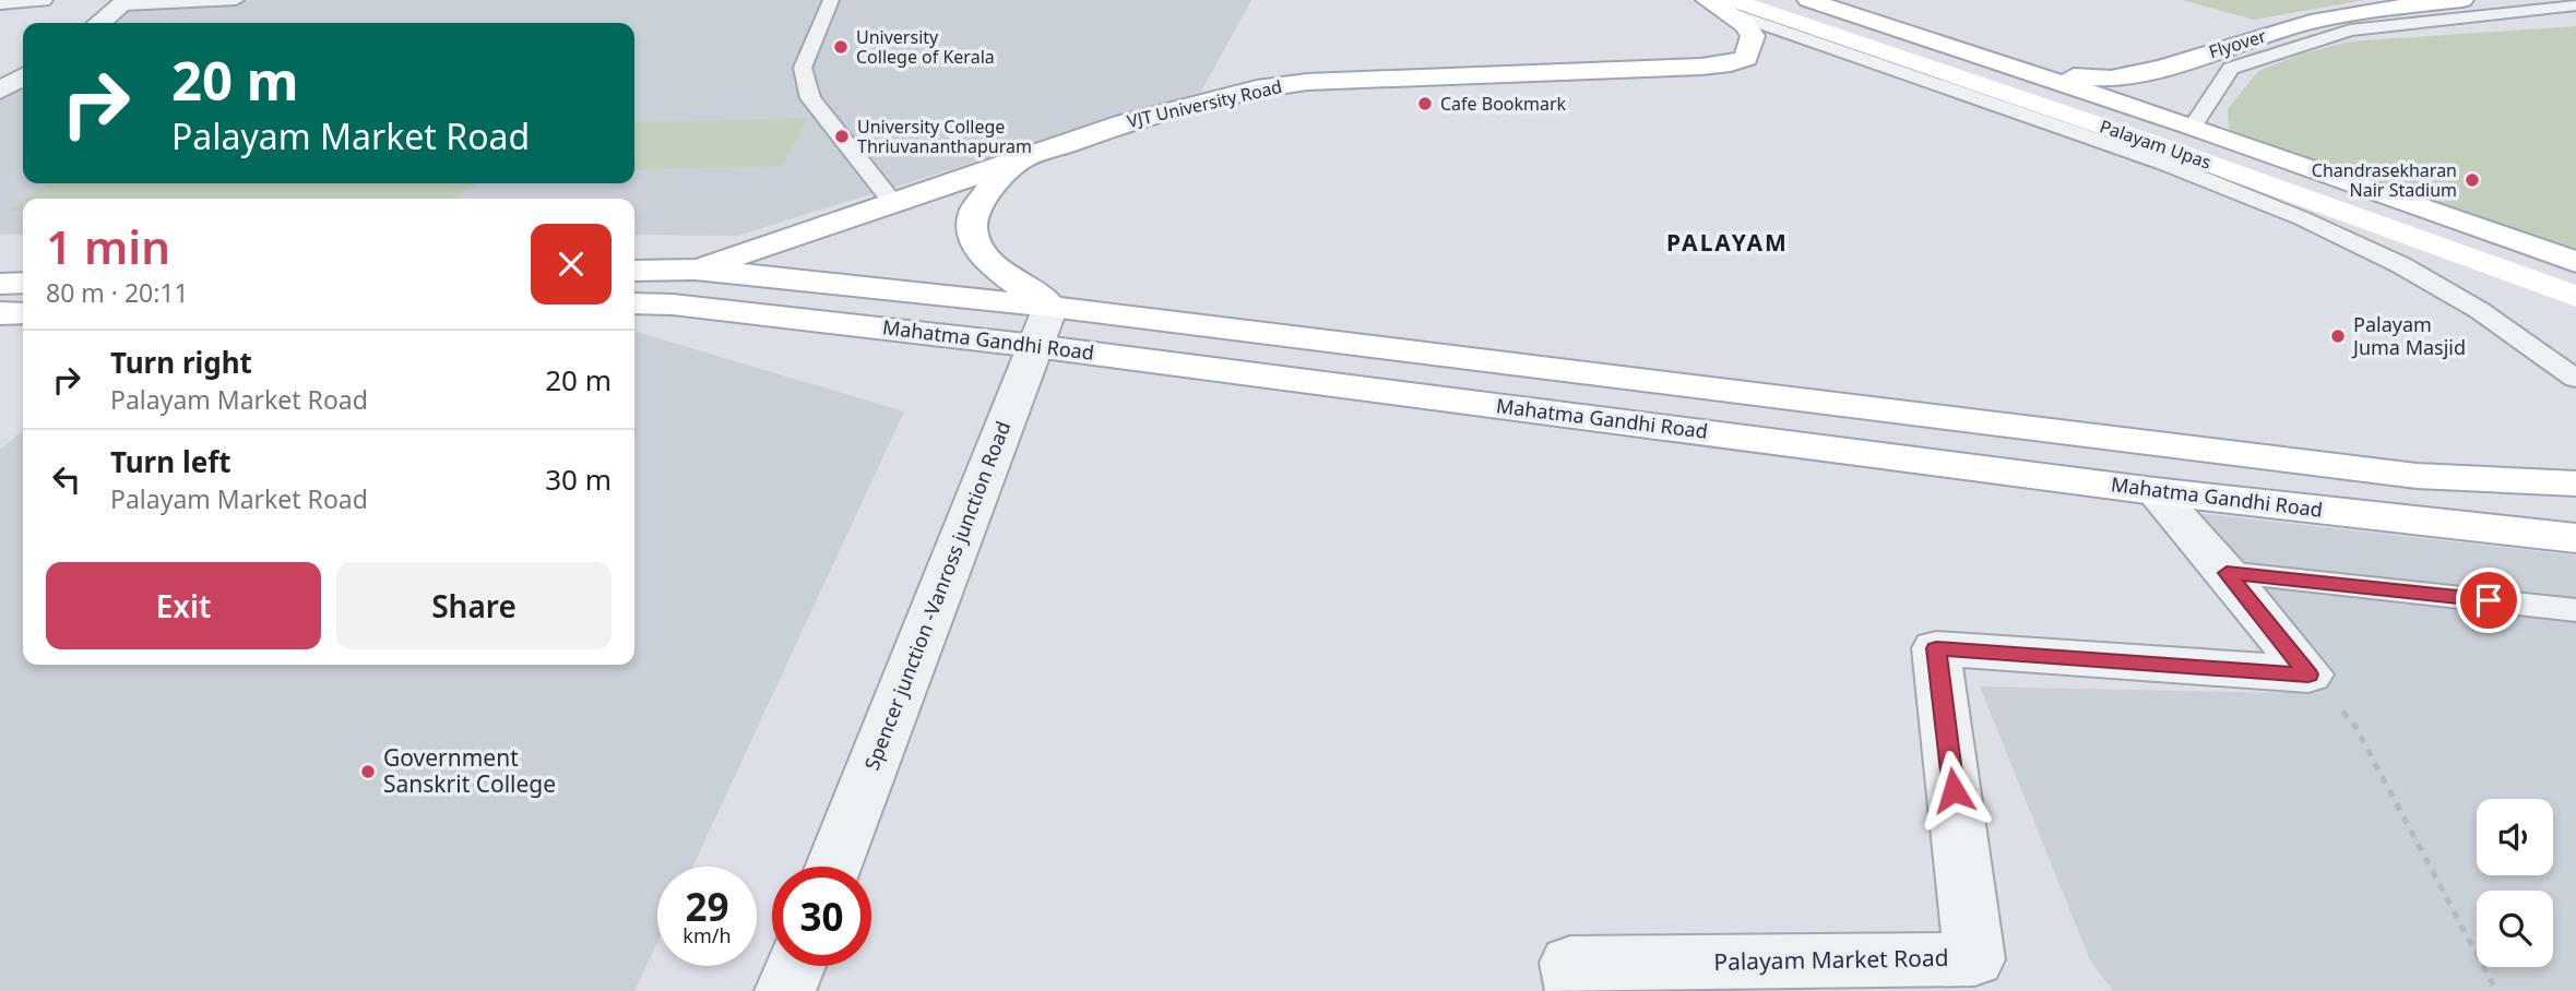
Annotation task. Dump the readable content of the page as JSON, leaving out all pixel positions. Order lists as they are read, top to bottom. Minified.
{"streets":{"main road":["Flyover","VJT University Road","Palayam Upas","Mahatma Gandhi Road"],"street":["Spencer junction -Vanross junction Road","Palayam Market Road"]},"crossings":[["VJT University Road","Palayam Upas"],["VJT University Road","Mahatma Gandhi Road"],["Mahatma Gandhi Road","Spencer junction -Vanross junction Road"]],"districts":["PALAYAM"],"places":["University College of Kerala","Cafe Bookmark","University College Thriuvananthapuram","Chandrasekharan Nair Stadium","Palayam Juma Masjid","Government Sanskrit College"],"page":{"turn":["20 m","Palayam Market Road"],"heading":["1 min","80 m · 20:11"],"list":[{"name":"Turn right","note":"Palayam Market Road","value":"20 m"},{"name":"Turn left","note":"Palayam Market Road","value":"30 m"}],"buttons":["Exit","Share"],"speed":"29 km/h","limit":"30"}}
